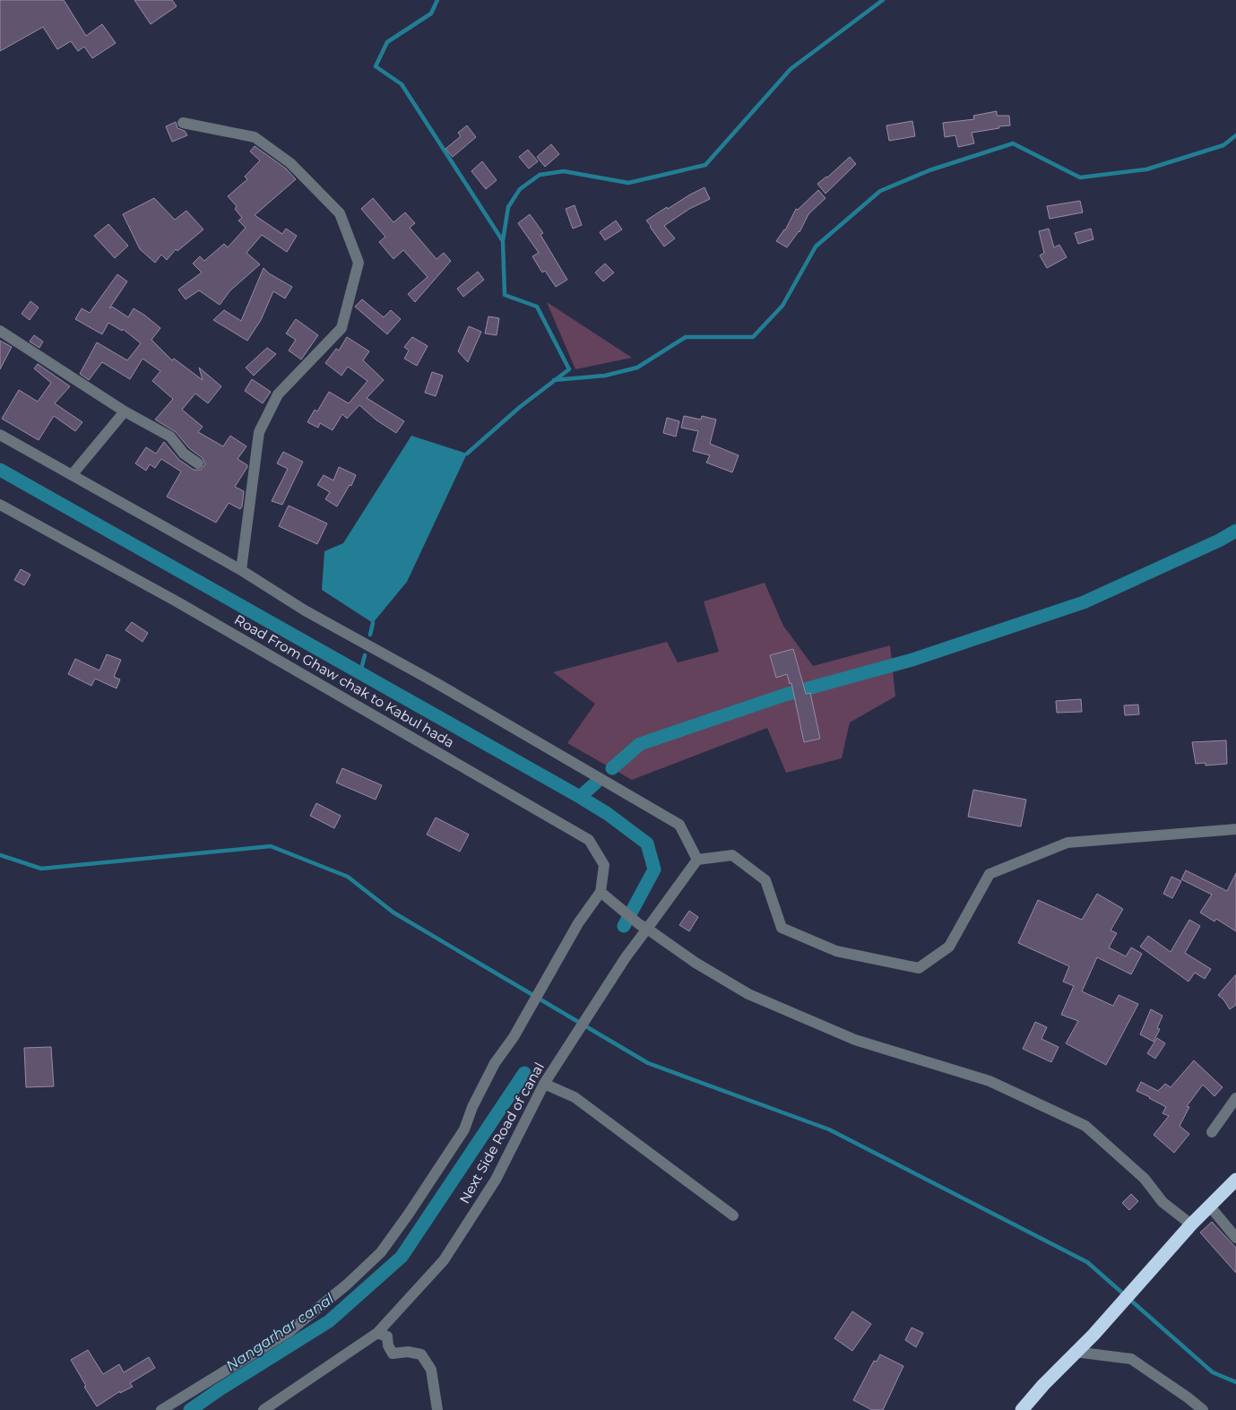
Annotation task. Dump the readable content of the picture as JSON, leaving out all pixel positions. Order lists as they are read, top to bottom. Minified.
{"streets":{"street":["Road From Ghaw chak to Kabul hada","Next Side Road of canal"]},"water":["Nangarhar canal"]}
